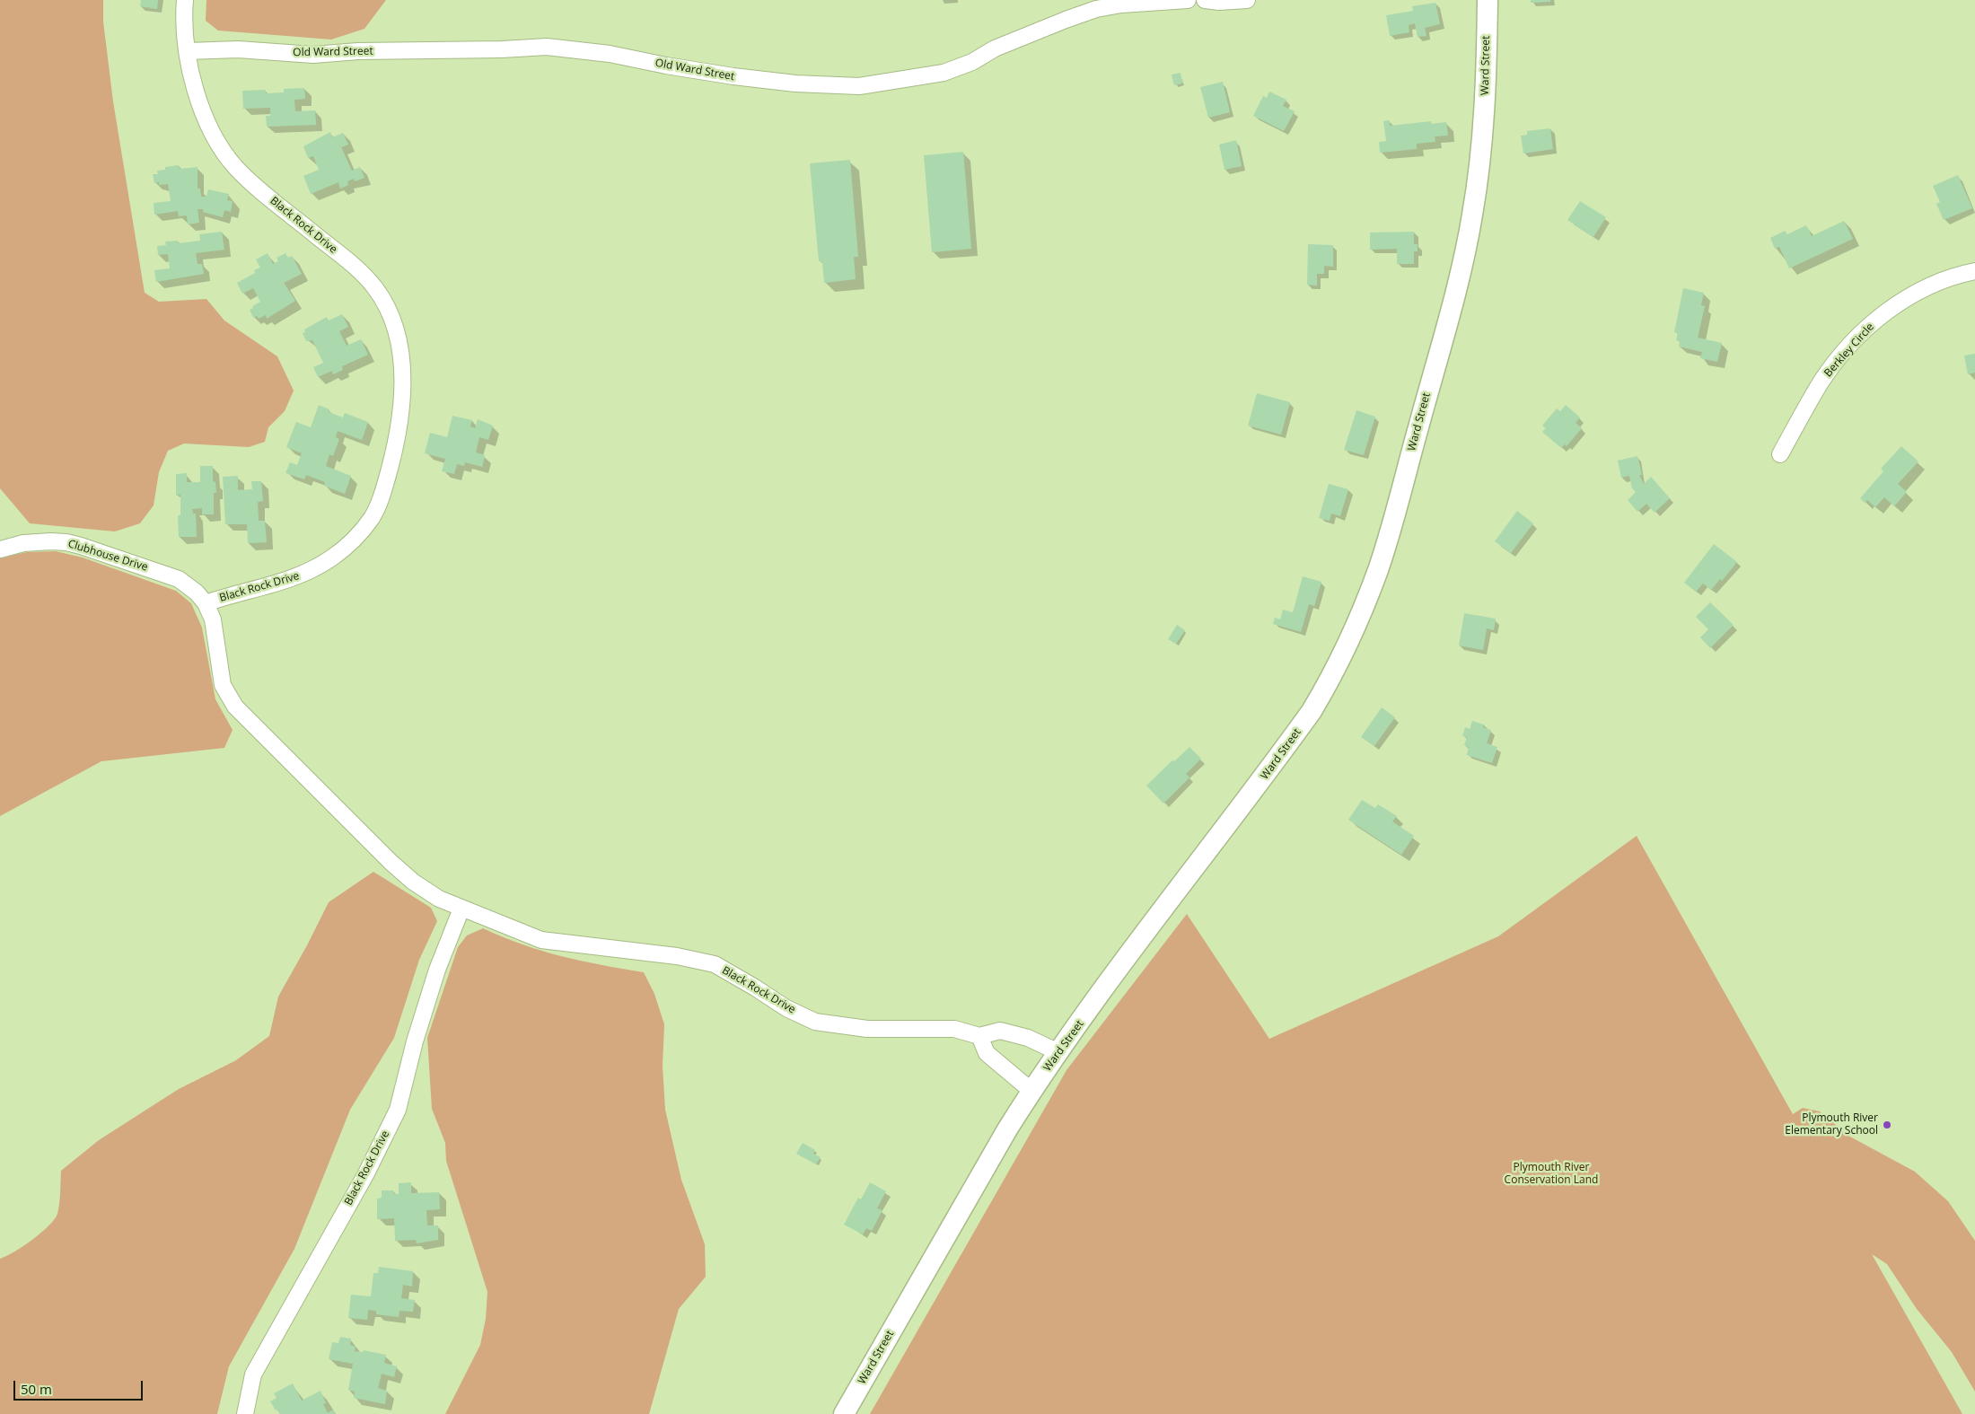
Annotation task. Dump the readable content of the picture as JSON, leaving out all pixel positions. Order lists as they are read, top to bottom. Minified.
{"streets":{"street":["Old Ward Street","Ward Street","Black Rock Drive","Berkley Circle","Clubhouse Drive"]},"crossings":[["Old Ward Street","Black Rock Drive"],["Ward Street","Black Rock Drive"],["Black Rock Drive","Clubhouse Drive"]],"parks":["Plymouth River Conservation Land"],"places":["Plymouth River Elementary School"],"scale_bar":"50 m"}
